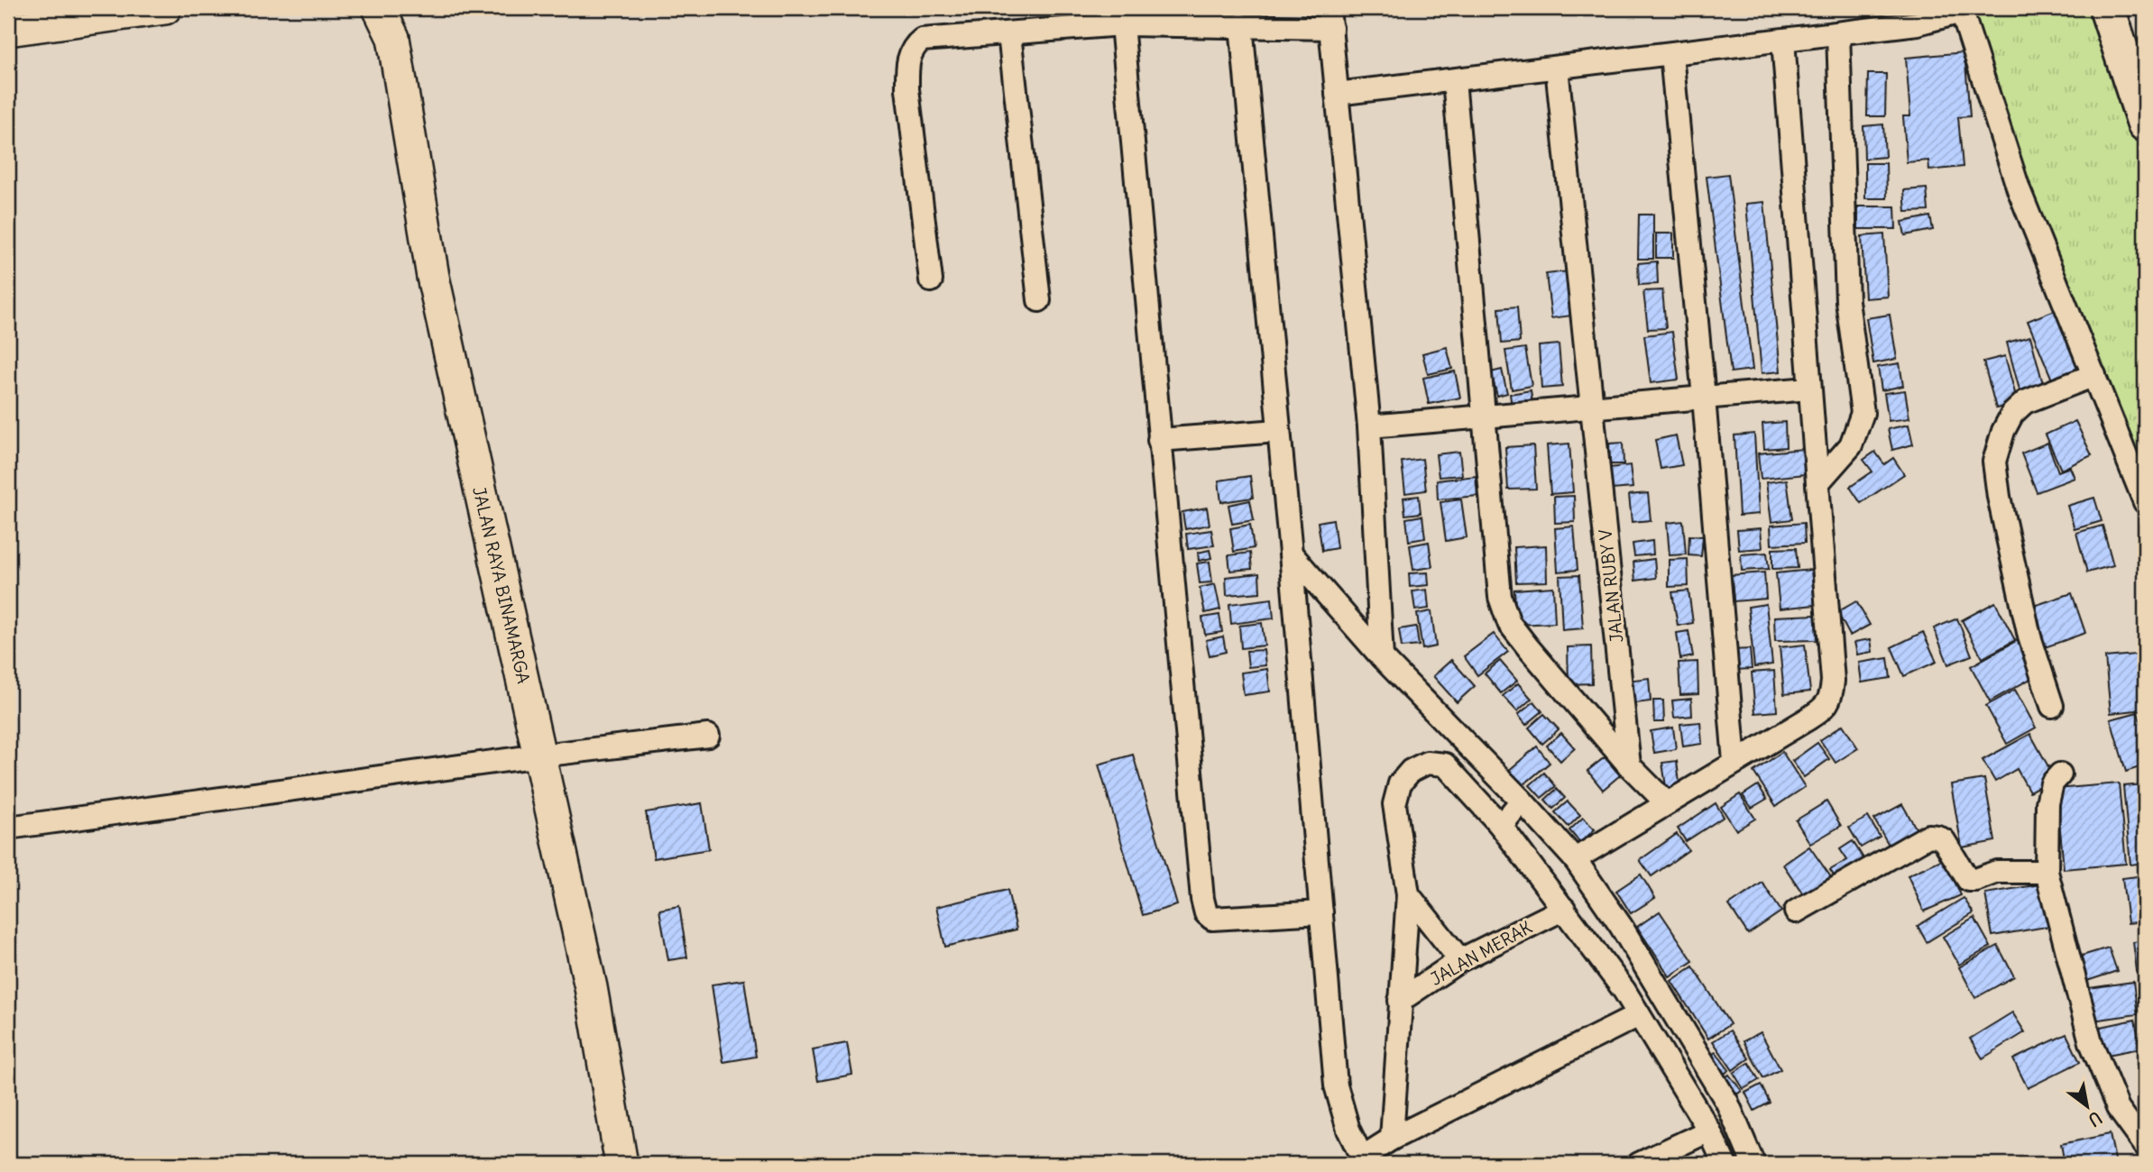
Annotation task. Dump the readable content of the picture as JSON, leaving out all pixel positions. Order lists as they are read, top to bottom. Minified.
{"streets":{"street":["JALAN RAYA BINAMARGA","JALAN RUBY V","JALAN MERAK"]},"north":"bottom right"}
